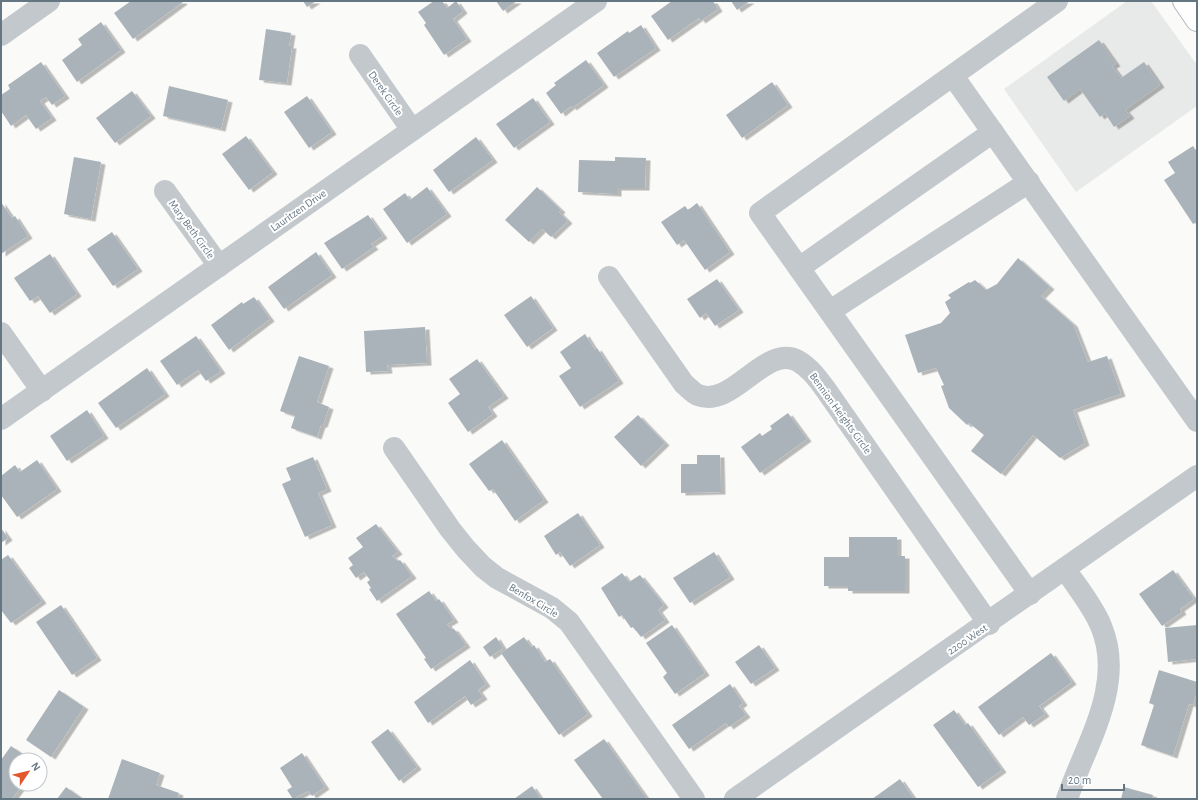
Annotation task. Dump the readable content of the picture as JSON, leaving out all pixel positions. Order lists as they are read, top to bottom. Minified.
{"streets":{"street":["Derek Circle","Lauritzen Drive","Mary Beth Circle","Bennion Heights Circle","Benfox Circle","2200 West"]},"crossings":[["Derek Circle","Lauritzen Drive"],["Lauritzen Drive","Mary Beth Circle"],["Bennion Heights Circle","2200 West"]],"scale_bar":"20 m","north":"top right"}
